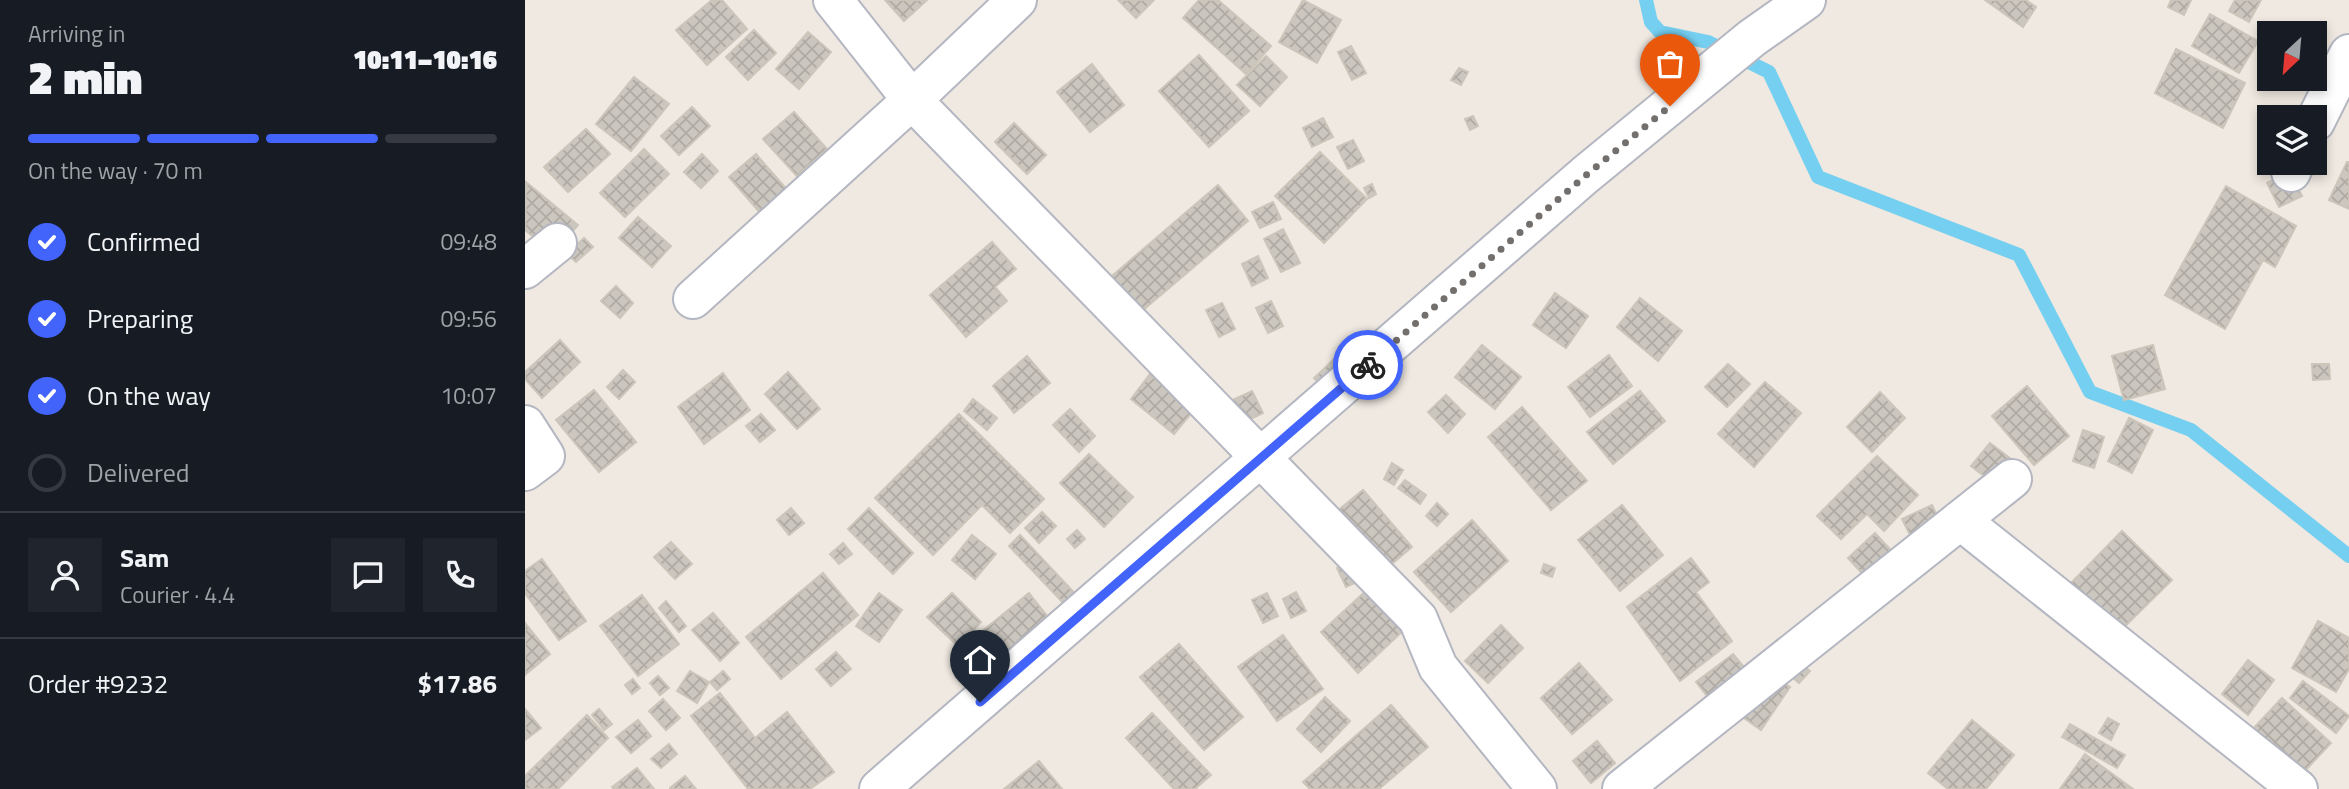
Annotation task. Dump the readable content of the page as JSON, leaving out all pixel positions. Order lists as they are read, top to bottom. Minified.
{"north":"bottom left","page":{"heading":["2 min","Arriving in","10:11–10:16"],"panel":["Sam","Courier · 4.4","Order #9232","$17.86"],"bar":"On the way · 70 m","list":[["Confirmed","09:48"],["Preparing","09:56"],["On the way","10:07"],"Delivered"]}}
